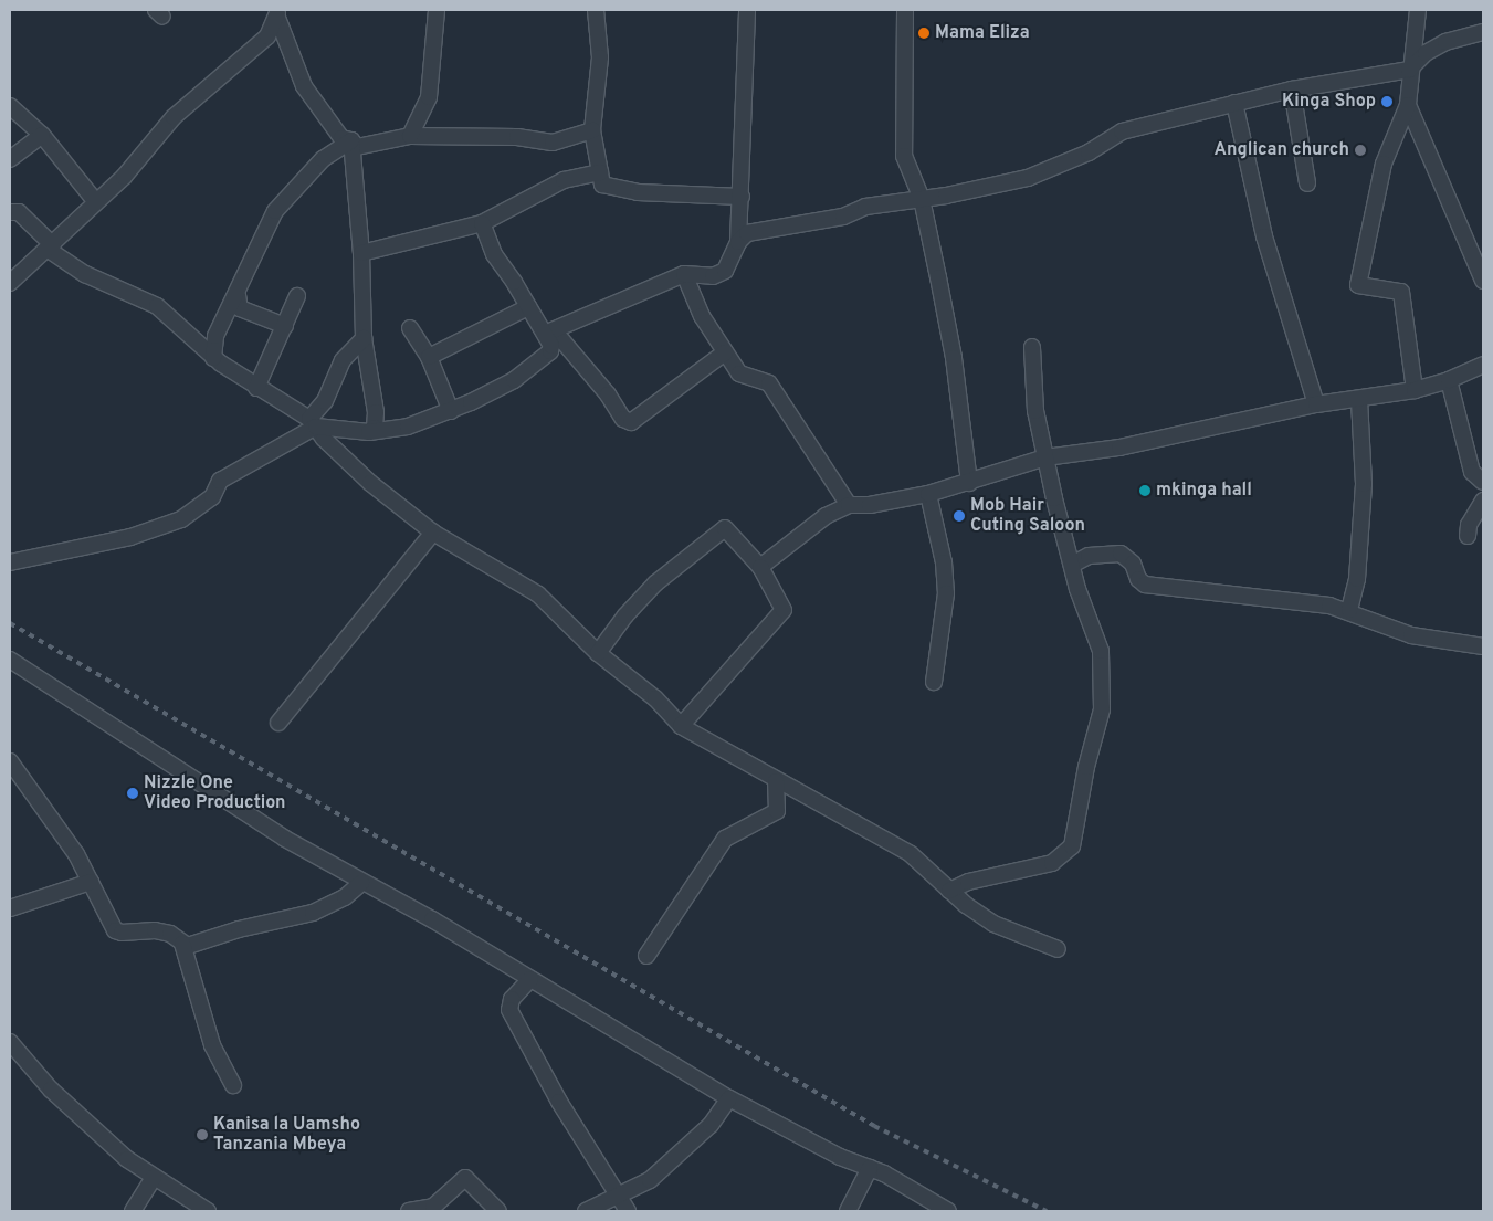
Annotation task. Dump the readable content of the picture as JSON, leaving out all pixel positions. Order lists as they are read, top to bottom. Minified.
{"places":["Mama Eliza","Kinga Shop","Anglican church","mkinga hall","Mob Hair Cuting Saloon","Nizzle One Video Production","Kanisa la Uamsho Tanzania Mbeya"]}
